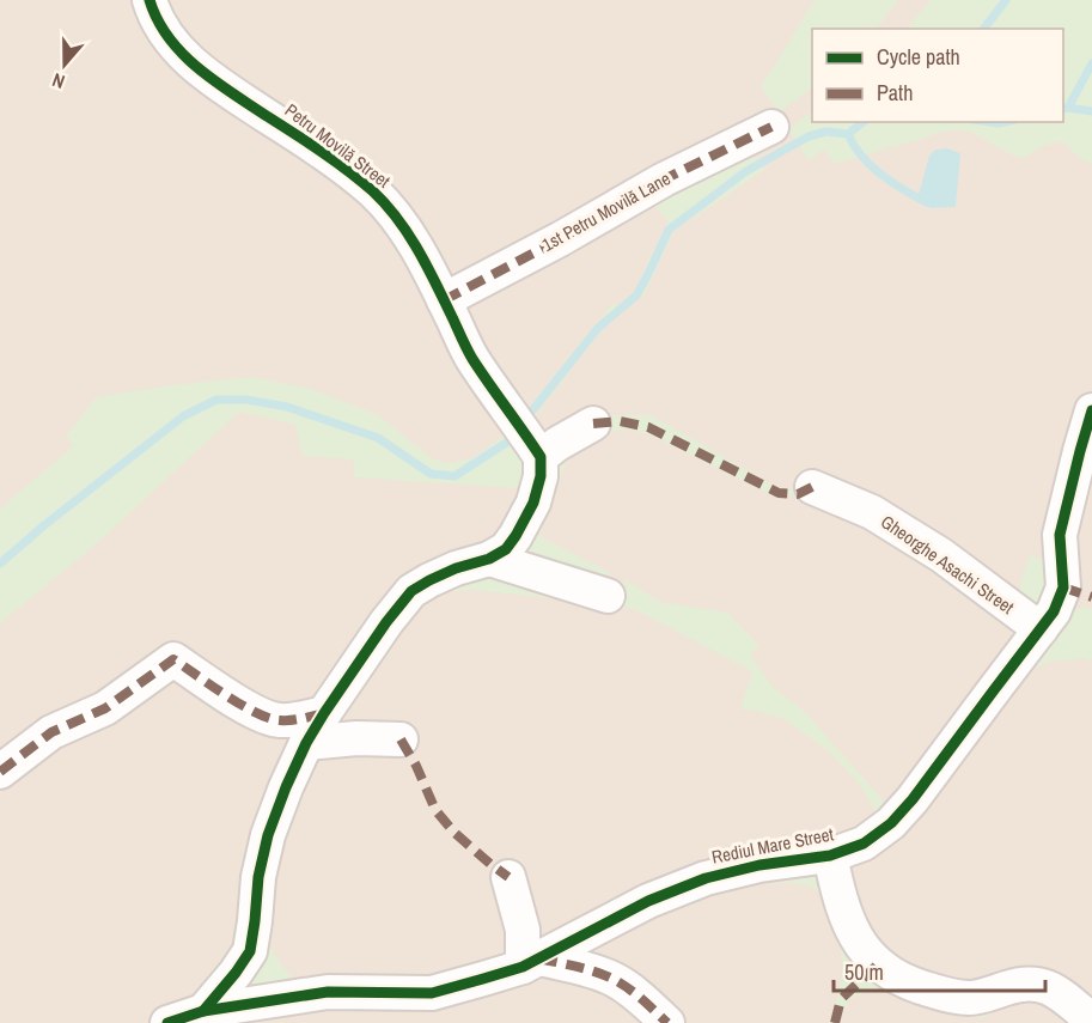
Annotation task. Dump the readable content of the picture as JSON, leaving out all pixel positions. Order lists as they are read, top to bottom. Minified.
{"streets":{"street":["Petru Movilă Street","1st Petru Movilă Lane","Gheorghe Asachi Street","Rediul Mare Street"]},"crossings":[["Petru Movilă Street","1st Petru Movilă Lane"],["Gheorghe Asachi Street","Rediul Mare Street"]],"legend":["Cycle path","Path"],"scale_bar":"50 m","north":"bottom"}
